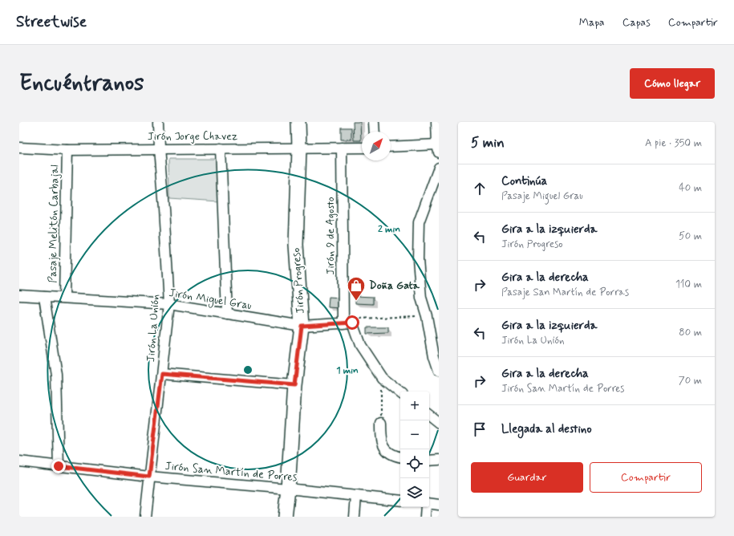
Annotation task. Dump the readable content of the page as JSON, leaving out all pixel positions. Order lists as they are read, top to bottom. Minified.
{"streets":{"street":["Jirón Jorge Chavez","Pasaje Melitón Carbajal","Jirón 9 de Agosto","Jirón Progreso","Jirón Miguel Grau","Jirón La Unión","Jirón San Martín de Porres"]},"crossings":[["Jirón Jorge Chavez","Pasaje Melitón Carbajal"],["Jirón Jorge Chavez","Jirón 9 de Agosto"],["Jirón Jorge Chavez","Jirón Progreso"],["Jirón Jorge Chavez","Jirón La Unión"],["Pasaje Melitón Carbajal","Jirón Miguel Grau"],["Jirón 9 de Agosto","Jirón Miguel Grau"],["Jirón Progreso","Jirón Miguel Grau"],["Jirón Progreso","Jirón San Martín de Porres"],["Jirón Miguel Grau","Jirón La Unión"],["Jirón La Unión","Jirón San Martín de Porres"]],"places":{"shop":["Doña Gata"]},"north":"top right","page":{"header":"Streetwise","nav":["Mapa","Capas","Compartir"],"buttons":["Cómo llegar",["Guardar","Compartir"]],"title":"Encuéntranos","heading":["5 min","A pie · 350 m"],"list":[["Continúa","Pasaje Miguel Grau","40 m"],["Gira a la izquierda","Jirón Progreso","50 m"],["Gira a la derecha","Pasaje San Martín de Porras","110 m"],["Gira a la izquierda","Jirón La Unión","80 m"],["Gira a la derecha","Jirón San Martín de Porres","70 m"],"Llegada al destino"],"map_buttons":["+","−"]},"rings":["2 min","1 min"]}
